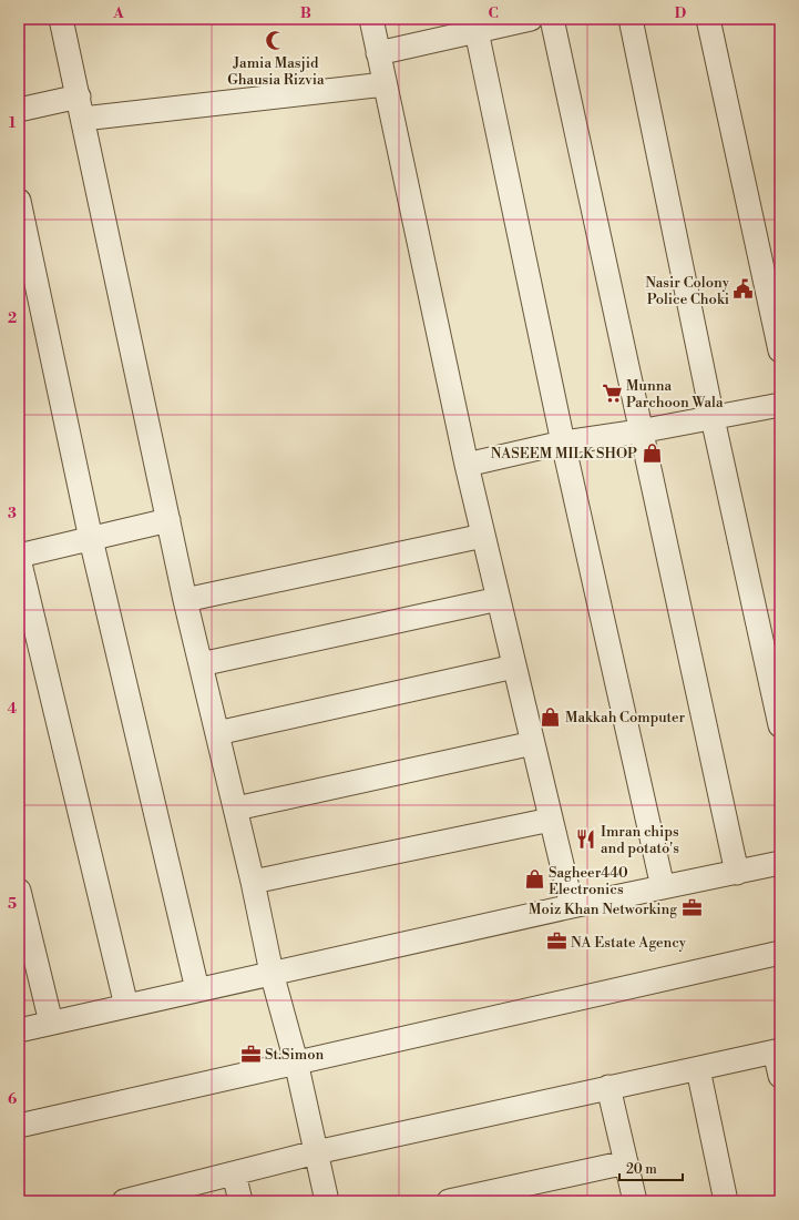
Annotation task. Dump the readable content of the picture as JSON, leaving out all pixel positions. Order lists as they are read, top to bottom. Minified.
{"places":{"mosque":["Jamia Masjid Ghausia Rizvia"],"public building":["Nasir Colony Police Choki"],"supermarket":["Munna Parchoon Wala"],"shop":["NASEEM MILK SHOP","Makkah Computer","Sagheer440 Electronics"],"restaurant":["Imran chips and potato's"],"office":["Moiz Khan Networking","NA Estate Agency","St.Simon"]},"scale_bar":"20 m","grid":{"columns":["A","B","C","D"],"rows":["1","2","3","4","5","6"]}}
